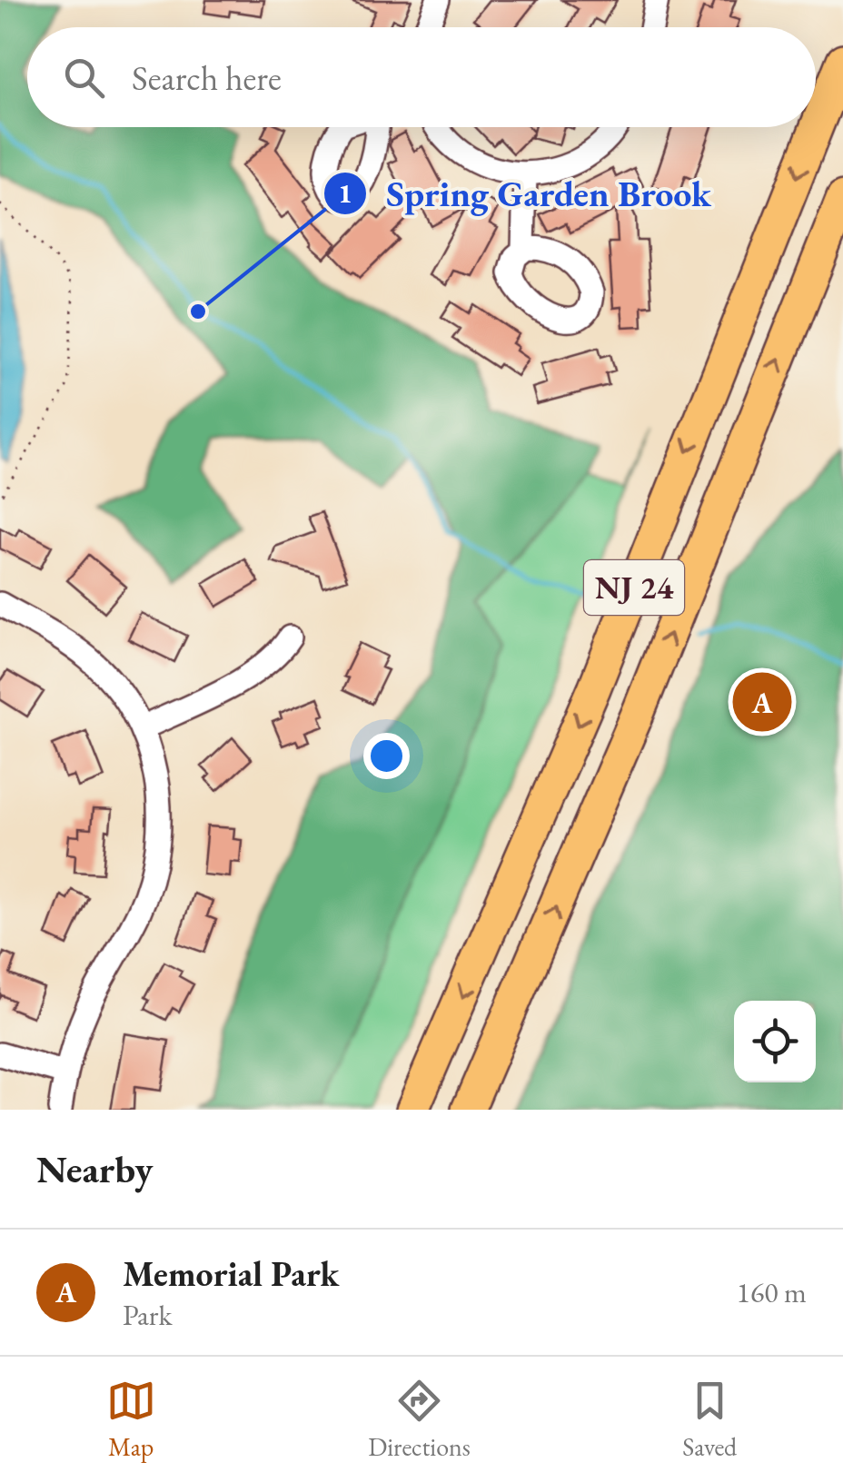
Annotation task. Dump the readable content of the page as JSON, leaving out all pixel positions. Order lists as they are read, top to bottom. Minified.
{"streets":{"highway":["NJ 24"]},"places":["Spring Garden Brook"],"page":{"search":"Search here","pins":"A","heading":"Nearby","list":[{"mark":"A","name":"Memorial Park","note":"Park","value":"160 m"}],"nav":["Map","Directions","Saved"]}}
